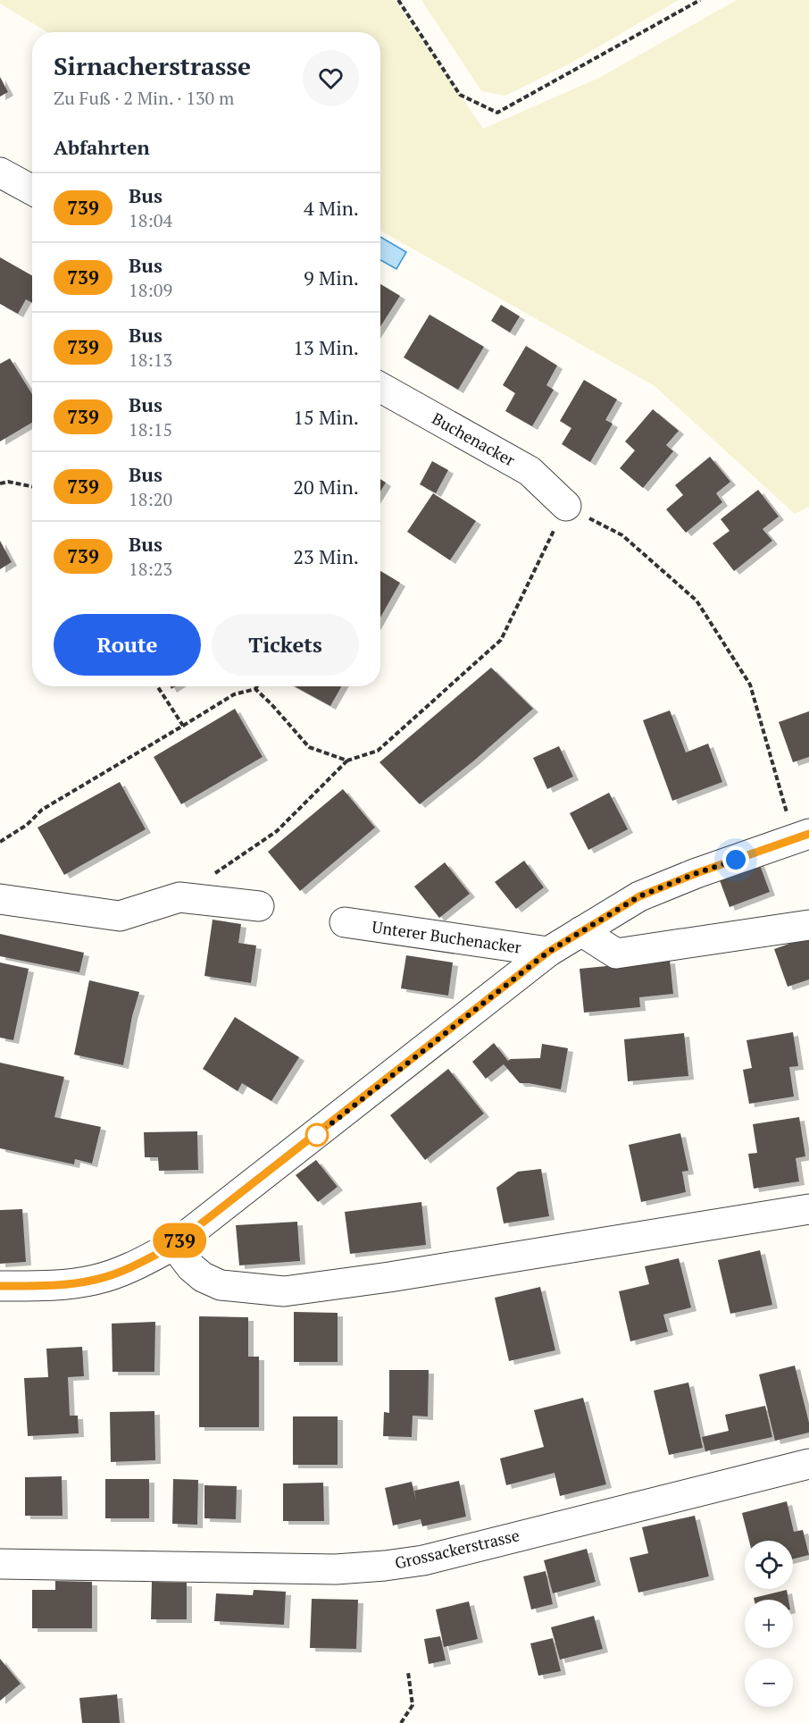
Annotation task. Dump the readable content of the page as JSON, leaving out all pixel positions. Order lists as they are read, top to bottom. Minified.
{"streets":{"street":["Buchenacker","Unterer Buchenacker","Grossackerstrasse"]},"lines":["bus line 739"],"page":{"on_map":"739","heading":[["Sirnacherstrasse","Zu Fuß · 2 Min. · 130 m"],"Abfahrten"],"list":[{"mark":"739","name":"Bus","note":"18:04","value":"4 Min."},{"mark":"739","name":"Bus","note":"18:09","value":"9 Min."},{"mark":"739","name":"Bus","note":"18:13","value":"13 Min."},{"mark":"739","name":"Bus","note":"18:15","value":"15 Min."},{"mark":"739","name":"Bus","note":"18:20","value":"20 Min."},{"mark":"739","name":"Bus","note":"18:23","value":"23 Min."}],"buttons":["Route","Tickets"],"map_buttons":["+","−"]}}
